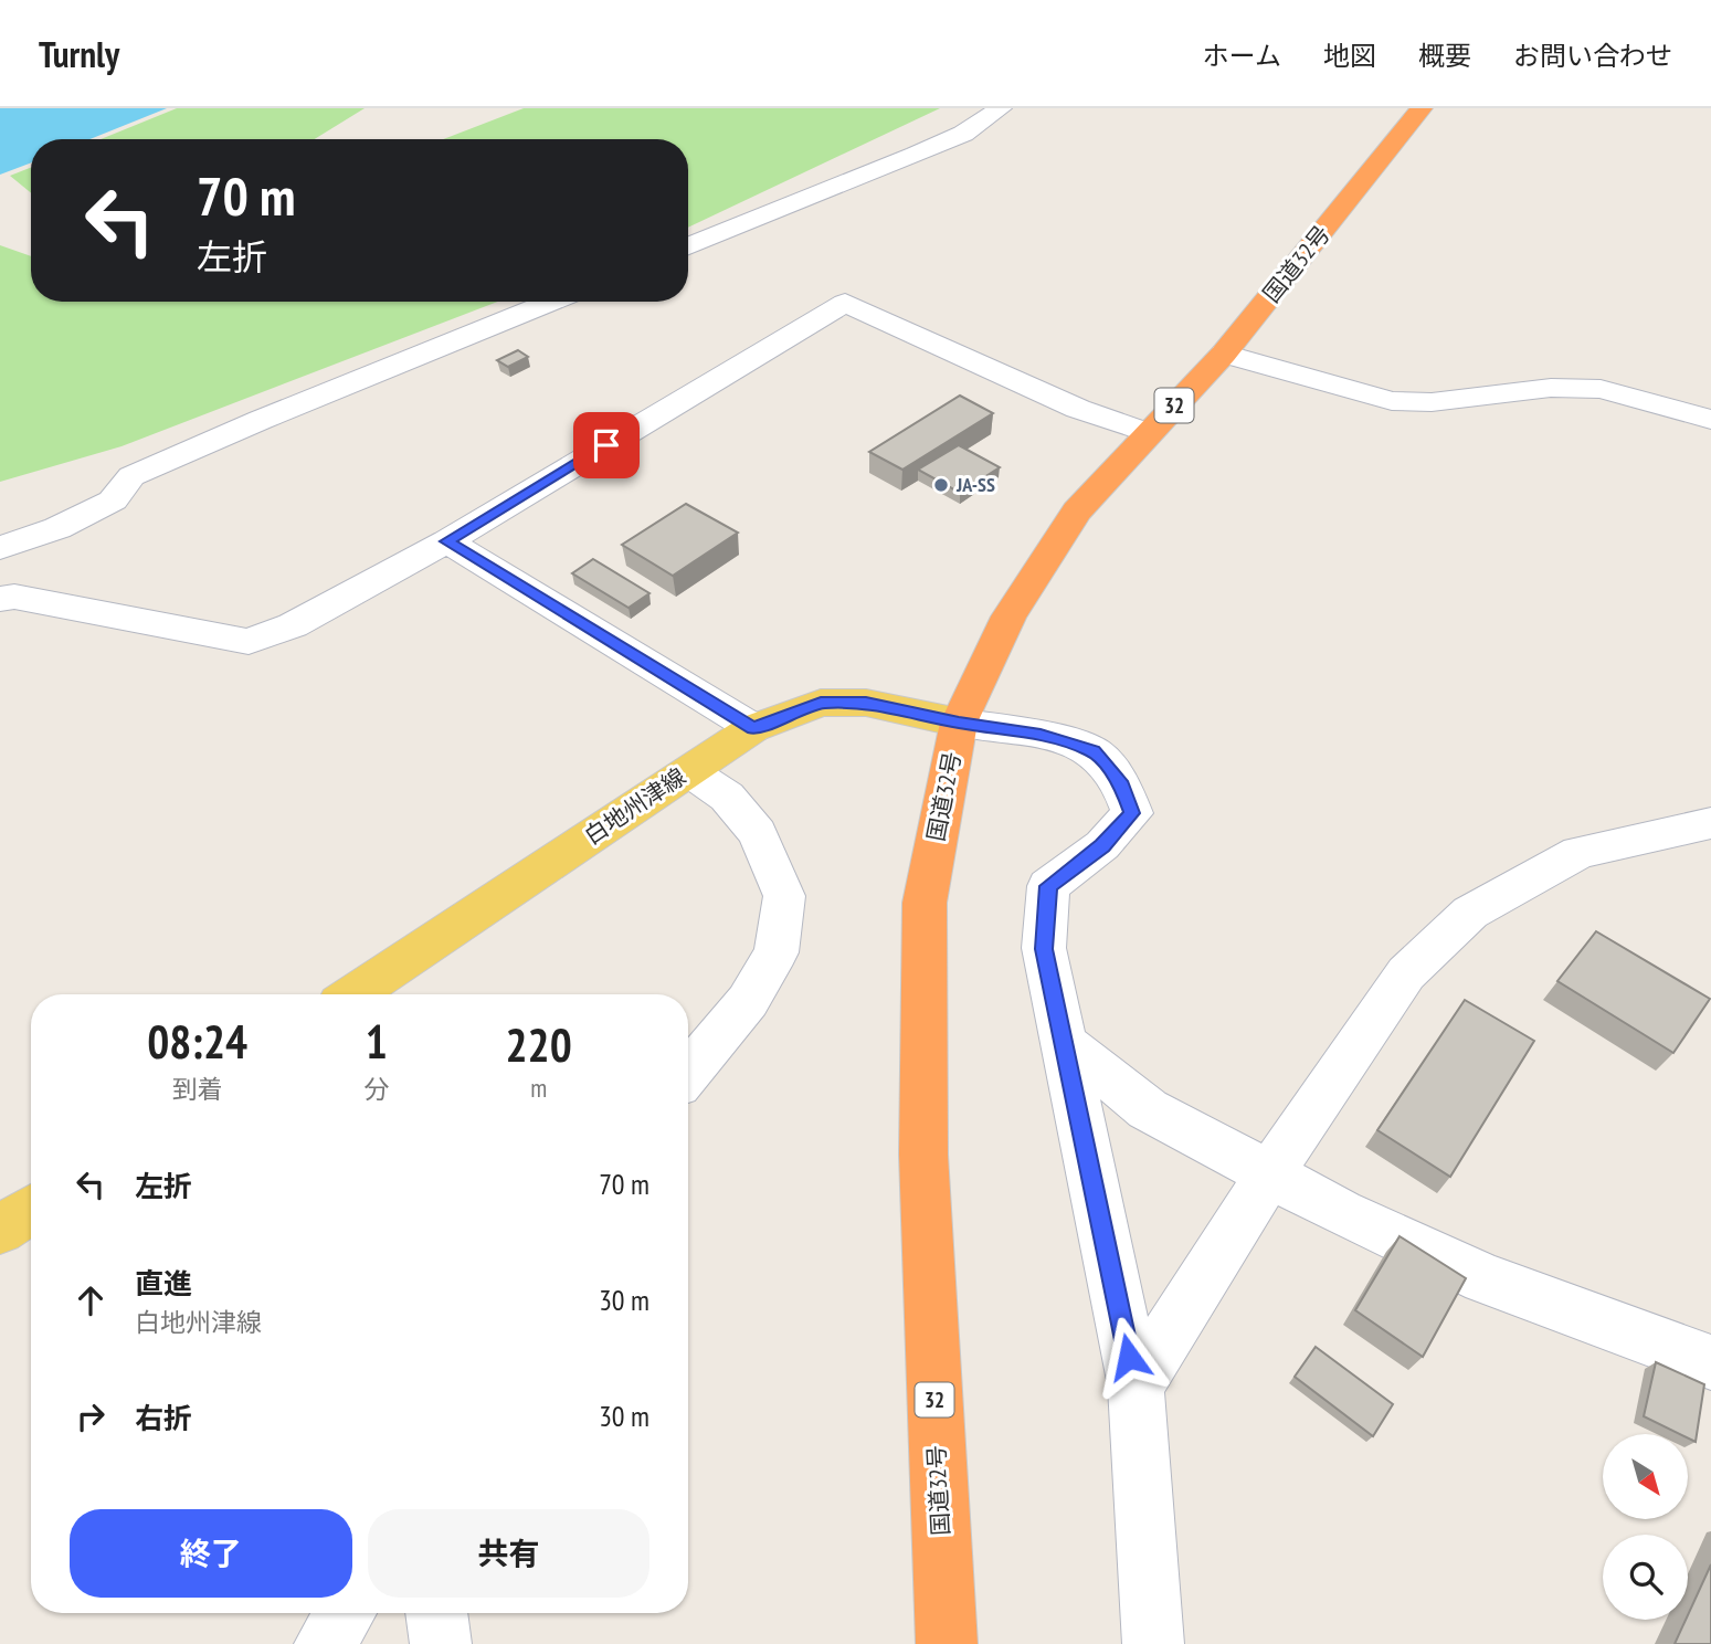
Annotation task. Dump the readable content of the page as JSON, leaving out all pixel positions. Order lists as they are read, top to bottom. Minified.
{"streets":{"highway":["国道32号","32"],"main road":["白地州津線"]},"crossings":[["国道32号","白地州津線"]],"places":["JA-SS"],"north":"bottom right","page":{"header":"Turnly","nav":["ホーム","地図","概要","お問い合わせ"],"turn":["70 m","左折"],"eta":["08:24","到着","1","分","220","m"],"list":[{"name":"左折","value":"70 m"},{"name":"直進","note":"白地州津線","value":"30 m"},{"name":"右折","value":"30 m"}],"buttons":["終了","共有"]}}
